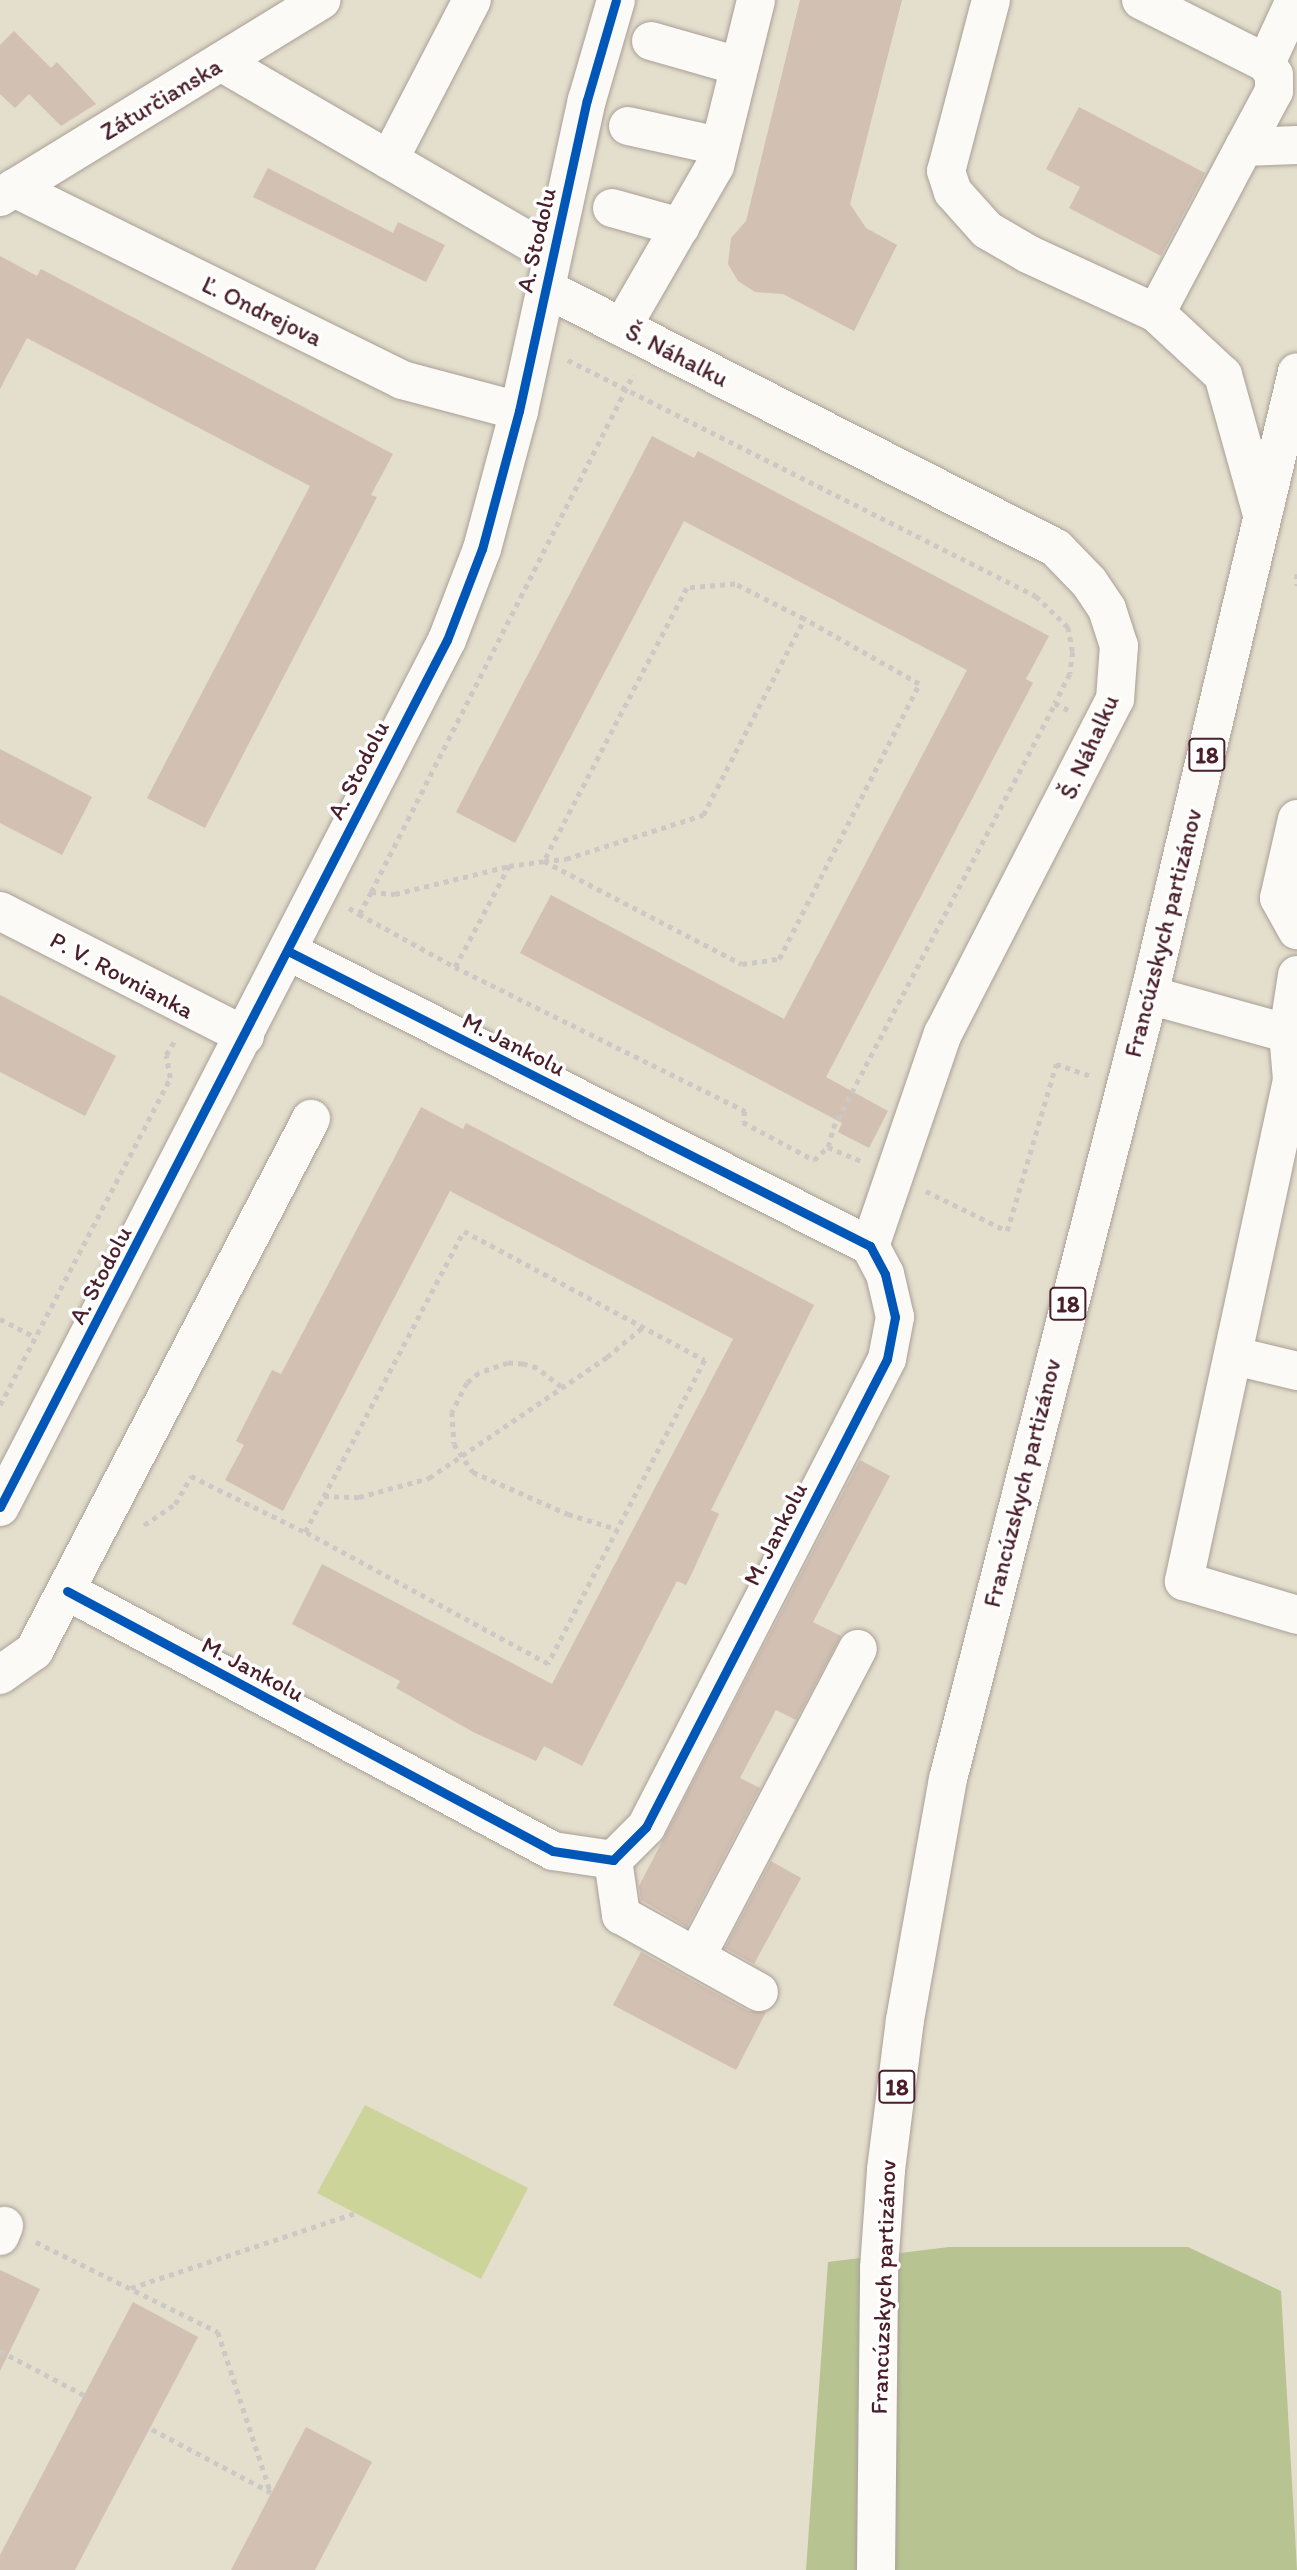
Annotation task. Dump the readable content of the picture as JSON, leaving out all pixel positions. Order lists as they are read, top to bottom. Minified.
{"streets":{"street":["Záturčianska","A. Stodolu","Ľ. Ondrejova","Š. Náhalku","18","Francúzskych partizánov","P. V. Rovnianka","M. Jankolu"]},"crossings":[["Záturčianska","Ľ. Ondrejova"],["Záturčianska","Š. Náhalku"],["A. Stodolu","Ľ. Ondrejova"],["A. Stodolu","Š. Náhalku"],["A. Stodolu","P. V. Rovnianka"],["A. Stodolu","M. Jankolu"],["Š. Náhalku","M. Jankolu"]]}
